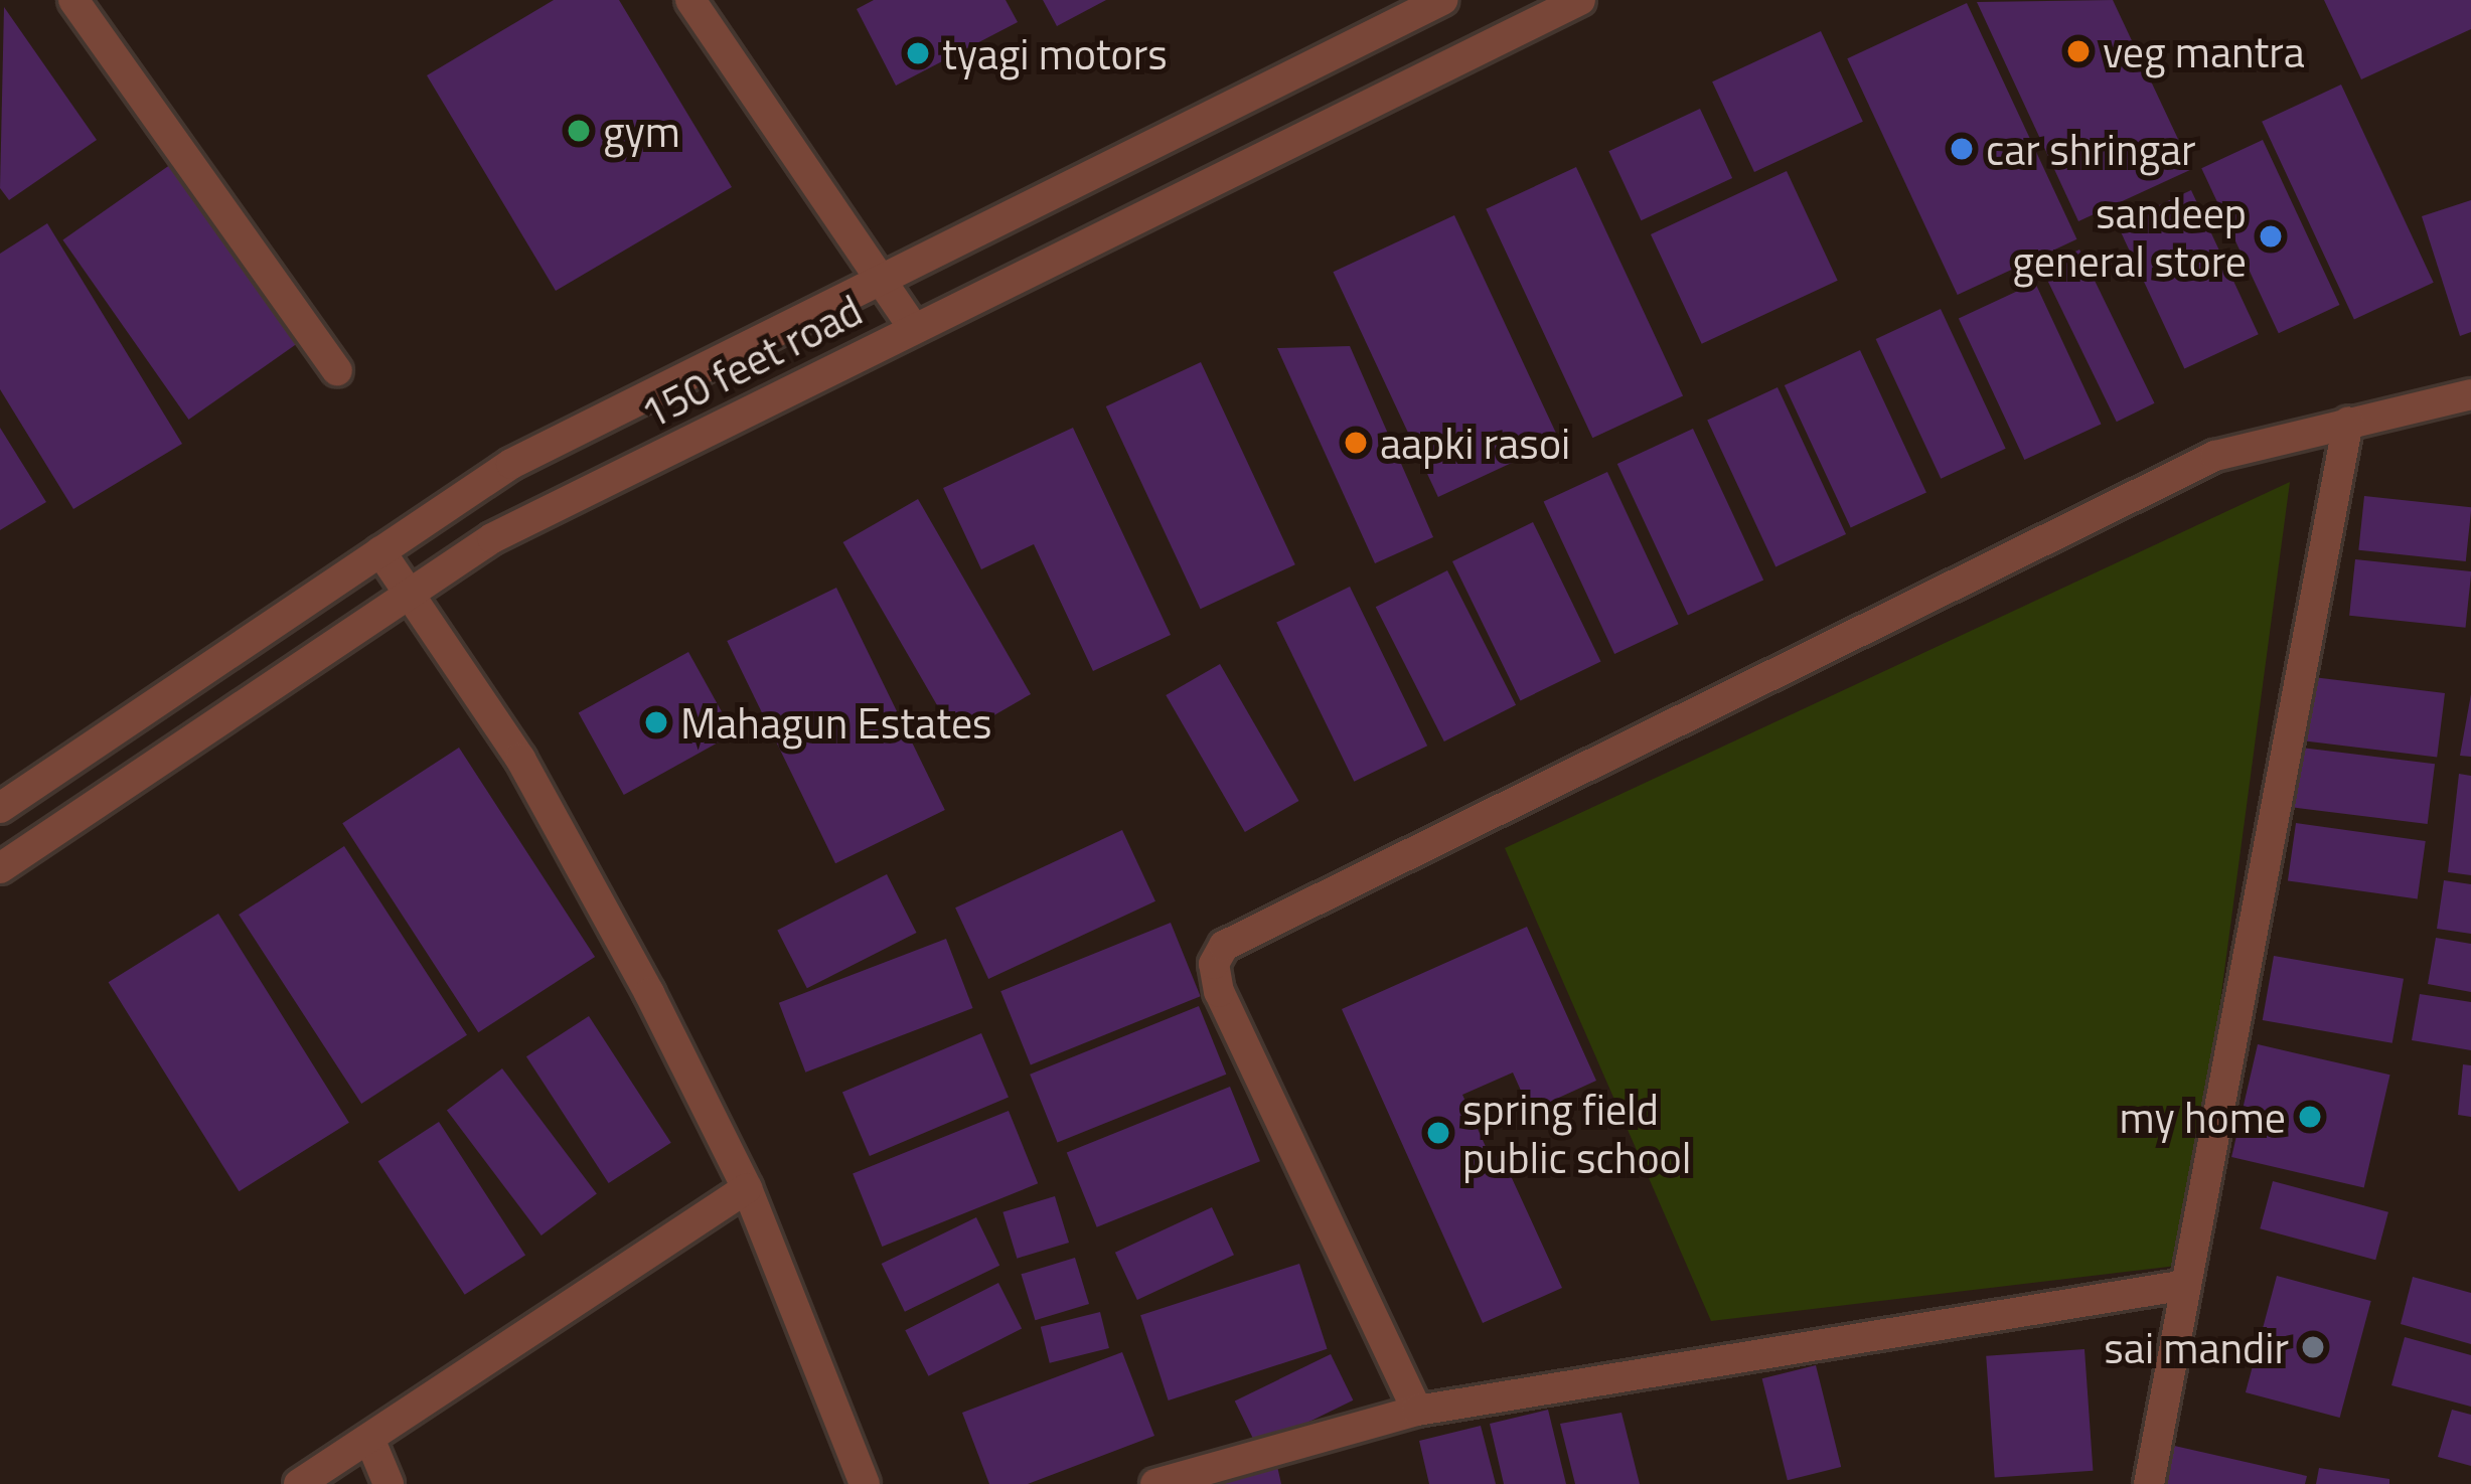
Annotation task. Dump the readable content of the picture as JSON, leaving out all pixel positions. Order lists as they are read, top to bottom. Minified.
{"streets":{"street":["150 feet road"]},"places":["veg mantra","tyagi motors","gym","car shringar","sandeep general store","aapki rasoi","Mahagun Estates","my home","spring field public school","sai mandir"]}
